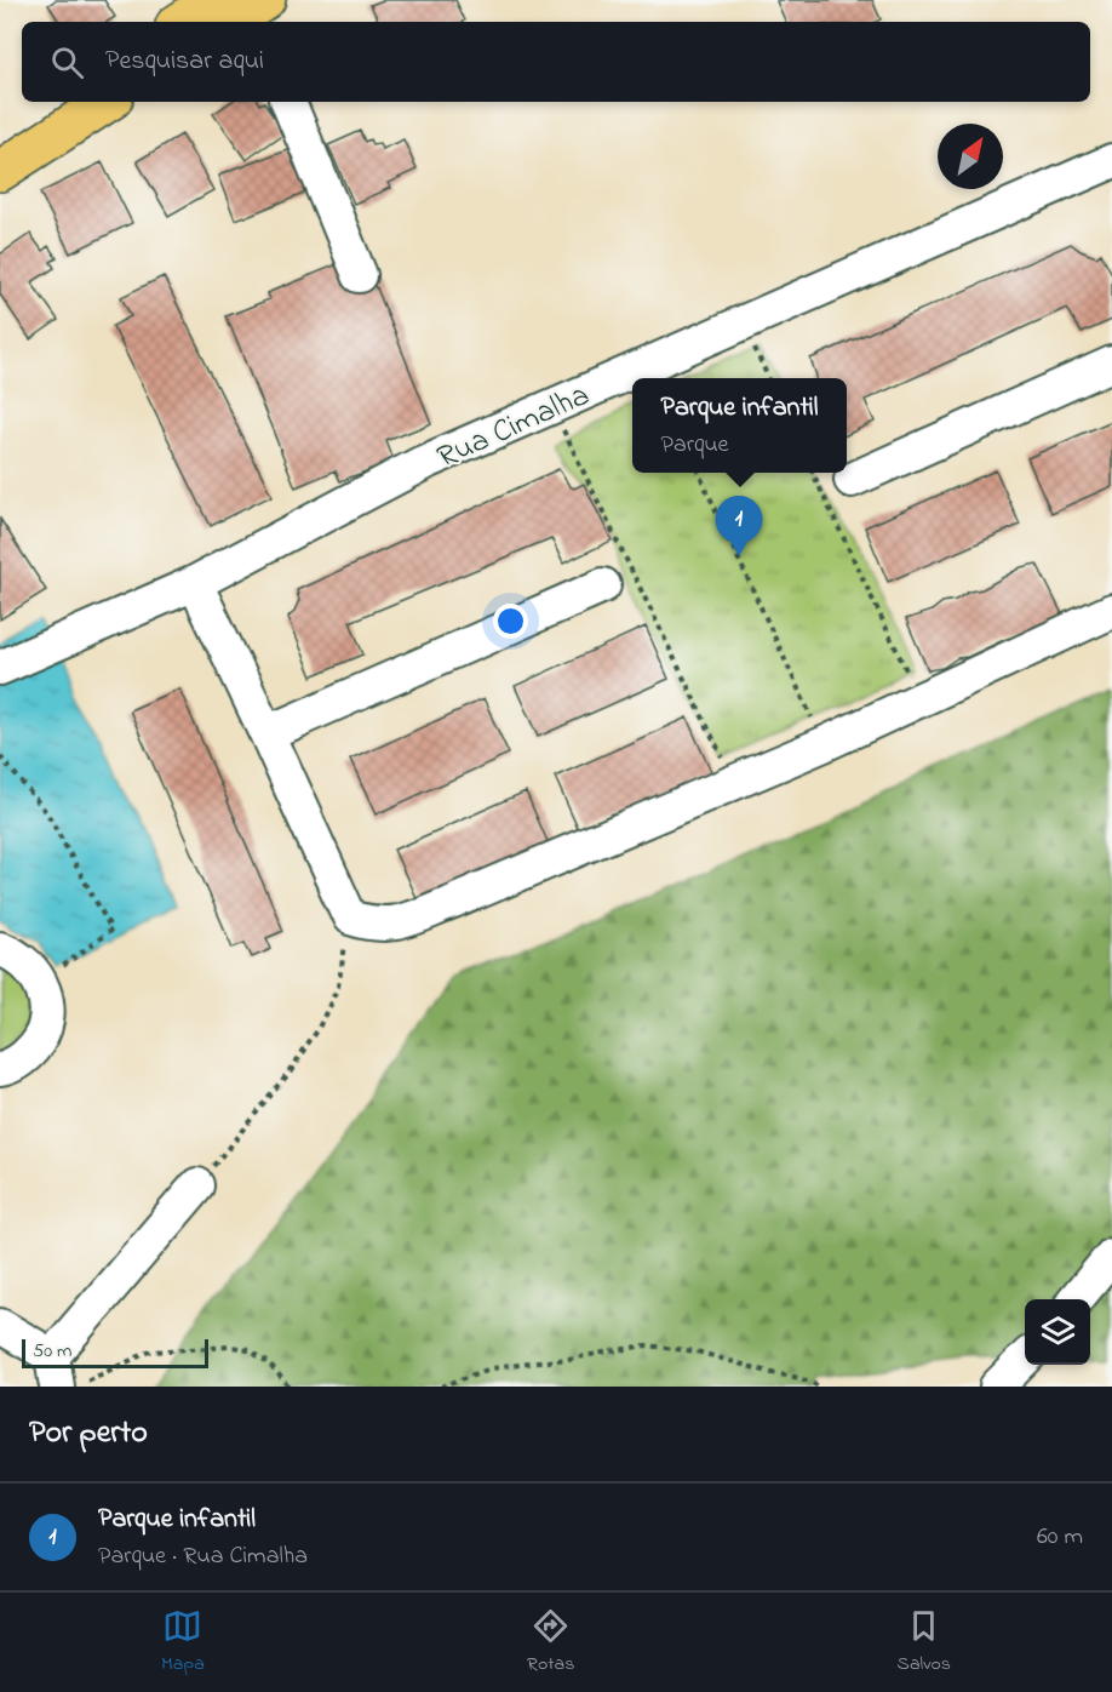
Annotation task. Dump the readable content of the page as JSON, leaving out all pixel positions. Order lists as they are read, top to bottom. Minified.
{"streets":{"street":["Rua Cimalha"]},"scale_bar":"50 m","north":"top right","page":{"search":"Pesquisar aqui","popup":["Parque infantil","Parque"],"pins":"1","scale":"50 m","heading":"Por perto","list":[{"mark":"1","name":"Parque infantil","note":"Parque · Rua Cimalha","value":"60 m"}],"nav":["Mapa","Rotas","Salvos"]}}
